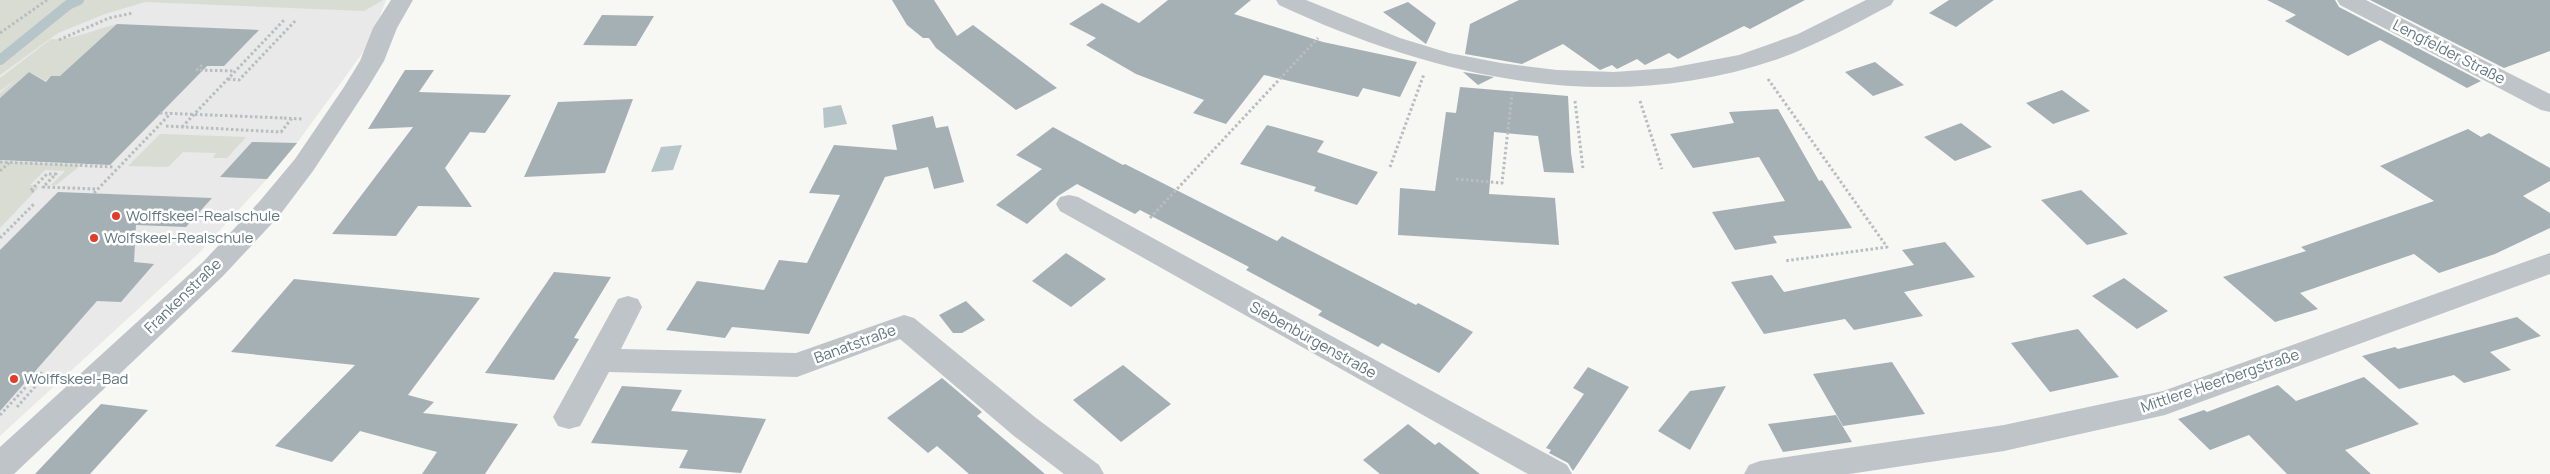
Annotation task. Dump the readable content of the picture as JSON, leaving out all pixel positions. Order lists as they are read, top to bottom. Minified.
{"streets":{"street":["Lengfelder Straße","Frankenstraße","Siebenbürgenstraße","Banatstraße","Mittlere Heerbergstraße"]},"places":["Wolffskeel-Realschule","Wolfskeel-Realschule","Wolffskeel-Bad"]}
